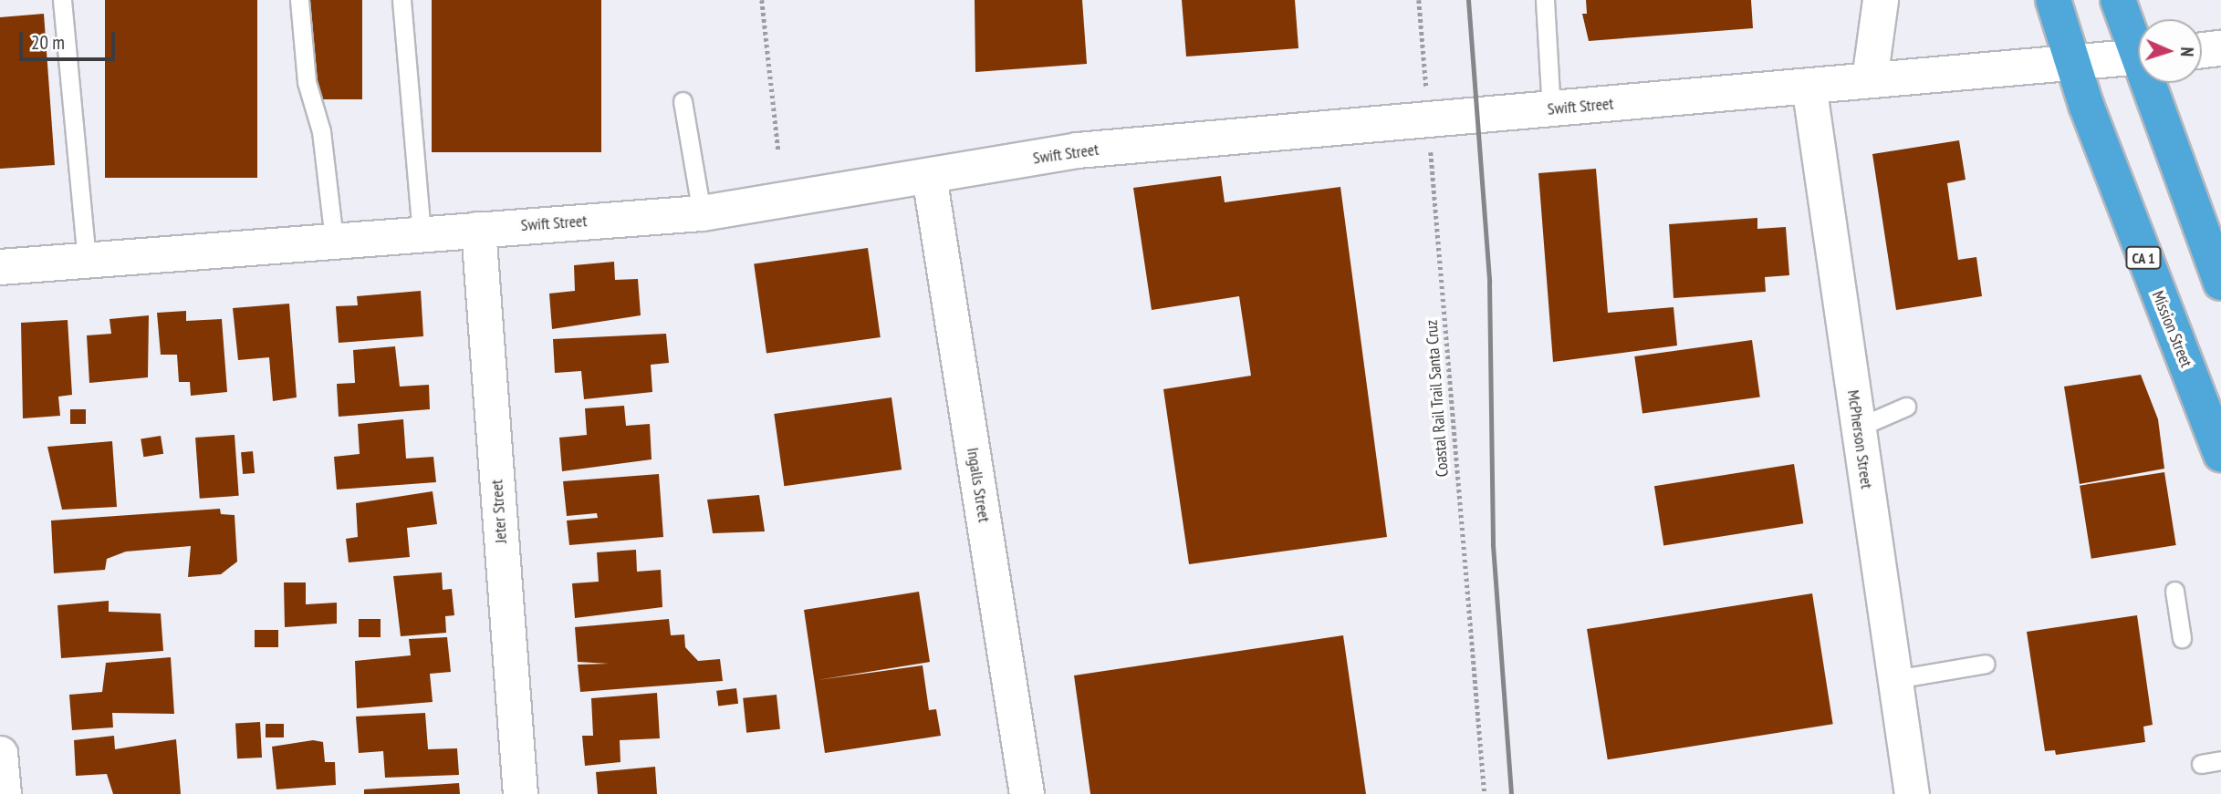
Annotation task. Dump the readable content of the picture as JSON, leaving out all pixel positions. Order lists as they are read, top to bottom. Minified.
{"streets":{"highway":["CA 1","Mission Street"],"street":["Swift Street","McPherson Street","Ingalls Street","Jeter Street"],"path":["Coastal Rail Trail Santa Cruz"]},"crossings":[["Swift Street","CA 1"],["Swift Street","Mission Street"],["Swift Street","Coastal Rail Trail Santa Cruz"],["Swift Street","McPherson Street"],["Swift Street","Ingalls Street"],["Swift Street","Jeter Street"],["CA 1","Mission Street"]],"scale_bar":"20 m","north":"right"}
